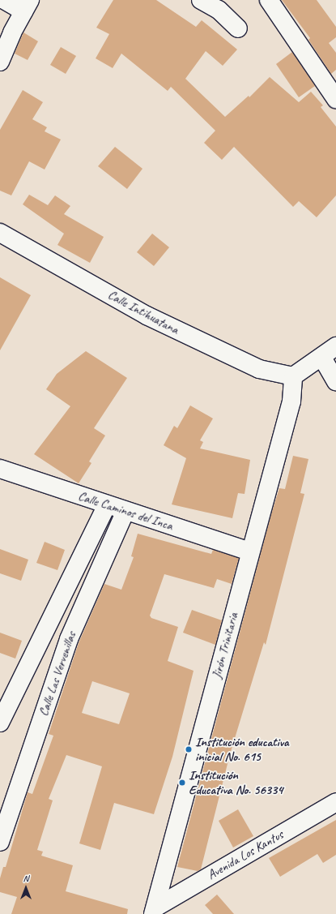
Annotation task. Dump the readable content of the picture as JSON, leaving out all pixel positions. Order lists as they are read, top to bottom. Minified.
{"streets":{"street":["Calle Intihuatana","Calle Caminos del Inca","Jirón Trinitaria","Calle Las Vervenillas","Avenida Los Kantus"]},"crossings":[["Calle Intihuatana","Jirón Trinitaria"],["Calle Caminos del Inca","Jirón Trinitaria"],["Calle Caminos del Inca","Calle Las Vervenillas"],["Jirón Trinitaria","Avenida Los Kantus"]],"places":["Institución educativa inicial No. 615","Institución Educativa No. 56334"],"north":"top"}
